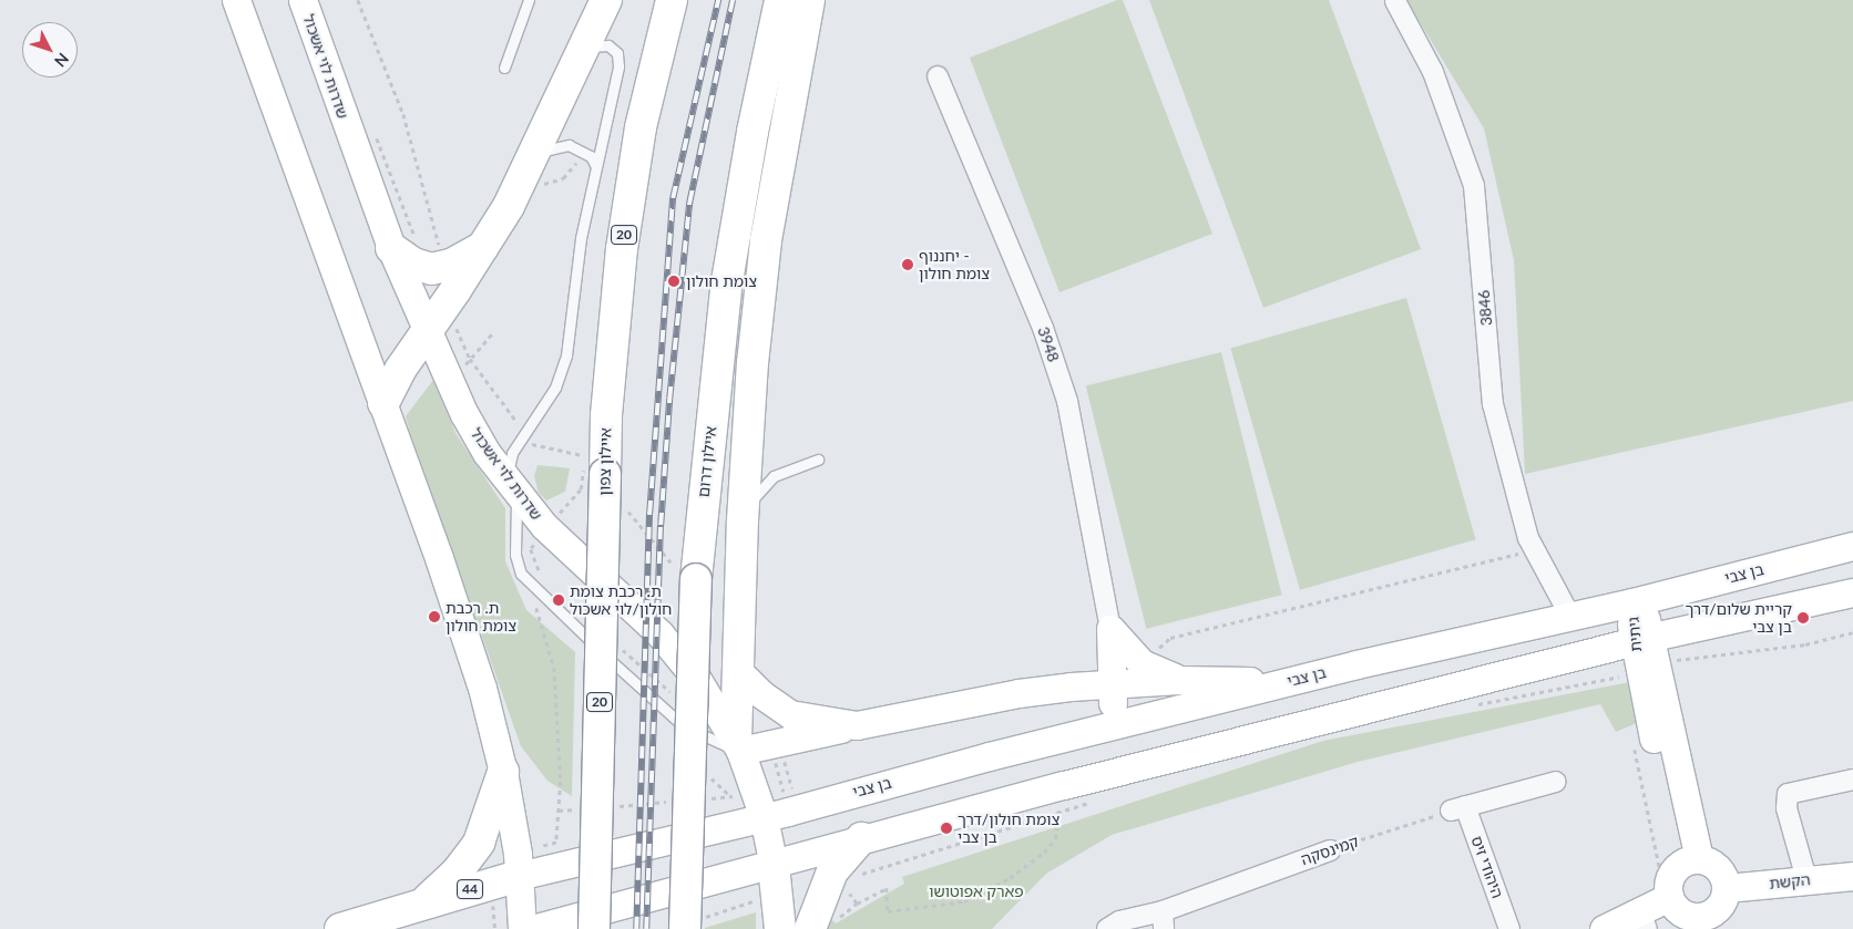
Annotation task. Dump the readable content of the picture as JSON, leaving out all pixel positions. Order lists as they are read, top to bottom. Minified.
{"streets":{"highway":["20","איילון צפון","איילון דרום","44"],"main road":["שדרות לוי אשכול","בן צבי","גיתית","הקשת"],"street":["3846","3948","קמינסקה","היהודי זיס"]},"crossings":[["שדרות לוי אשכול","בן צבי"],["שדרות לוי אשכול","44"],["3846","בן צבי"],["בן צבי","גיתית"],["בן צבי","44"],["קמינסקה","היהודי זיס"]],"parks":["פארק אפוטושו"],"places":["יחננוף - צומת חולון","צומת חולון","ת. רכבת צומת חולון/לוי אשכול","ת. רכבת צומת חולון","קריית שלום/דרך בן צבי","צומת חולון/דרך בן צבי"],"north":"bottom right"}
